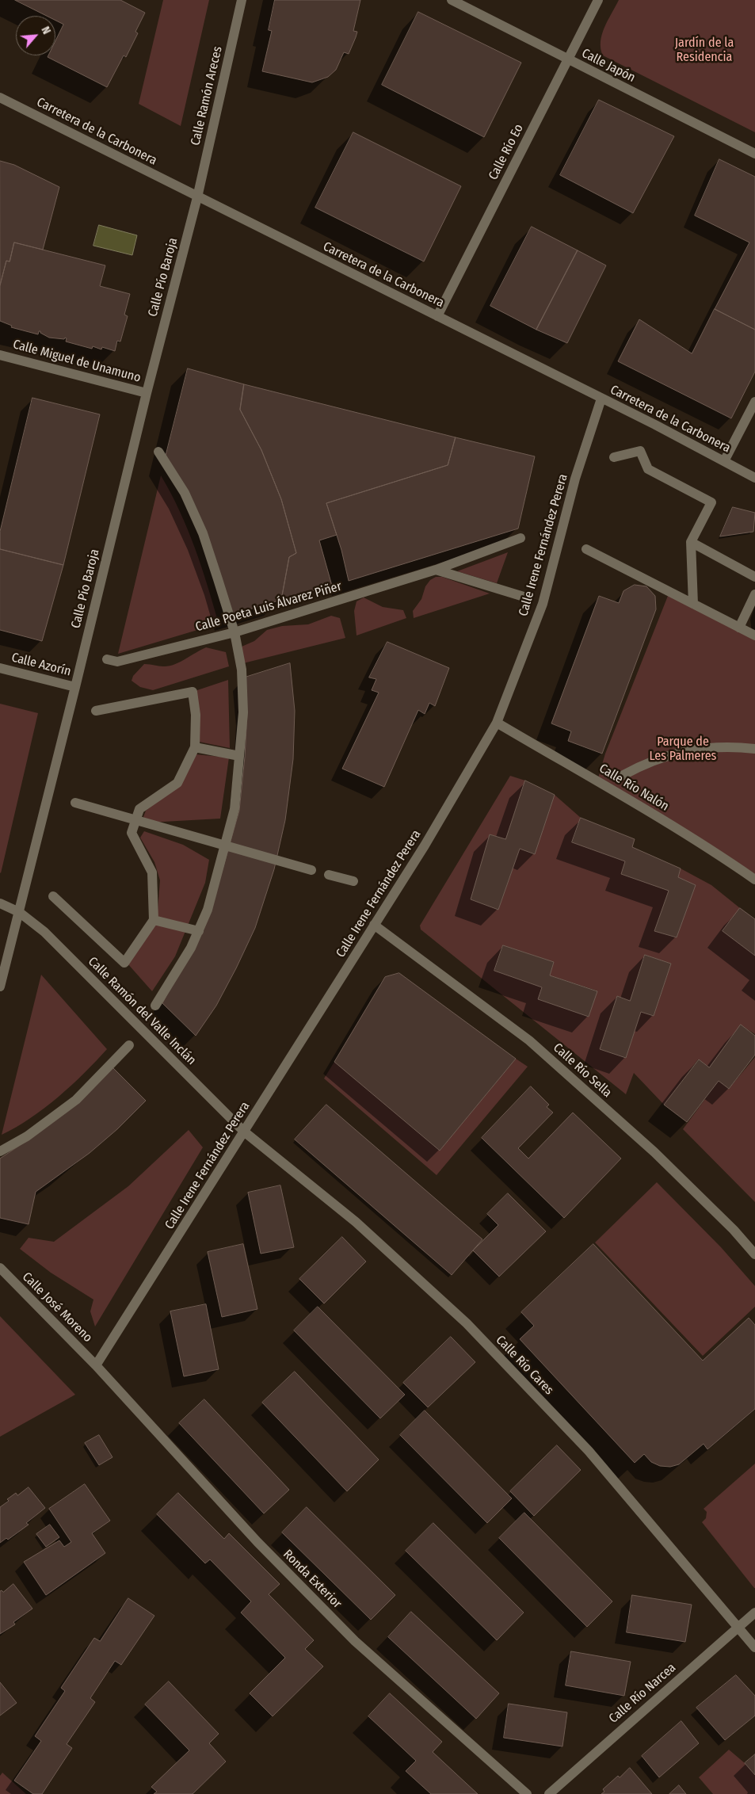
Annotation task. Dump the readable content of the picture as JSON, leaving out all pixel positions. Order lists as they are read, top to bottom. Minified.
{"streets":{"street":["Calle Japón","Calle Ramón Areces","Carretera de la Carbonera","Calle Río Eo","Calle Pío Baroja","Calle Miguel de Unamuno","Calle Irene Fernández Perera","Calle Poeta Luis Álvarez Piñer","Calle Azorín","Calle Río Nalón","Calle Ramón del Valle Inclán","Calle Río Sella","Calle José Moreno","Calle Río Cares","Ronda Exterior","Calle Río Narcea"]},"crossings":[["Calle Japón","Calle Río Eo"],["Calle Ramón Areces","Carretera de la Carbonera"],["Calle Ramón Areces","Calle Pío Baroja"],["Carretera de la Carbonera","Calle Río Eo"],["Carretera de la Carbonera","Calle Pío Baroja"],["Carretera de la Carbonera","Calle Irene Fernández Perera"],["Calle Pío Baroja","Calle Miguel de Unamuno"],["Calle Pío Baroja","Calle Azorín"],["Calle Pío Baroja","Calle Ramón del Valle Inclán"],["Calle Irene Fernández Perera","Calle Río Nalón"],["Calle Irene Fernández Perera","Calle Ramón del Valle Inclán"],["Calle Irene Fernández Perera","Calle Río Sella"],["Calle Irene Fernández Perera","Calle José Moreno"],["Calle Irene Fernández Perera","Calle Río Cares"],["Calle Irene Fernández Perera","Ronda Exterior"],["Calle Ramón del Valle Inclán","Calle Río Cares"],["Calle José Moreno","Ronda Exterior"],["Calle Río Cares","Calle Río Narcea"]],"parks":["Jardín de la Residencia","Parque de Les Palmeres"],"north":"top right"}
